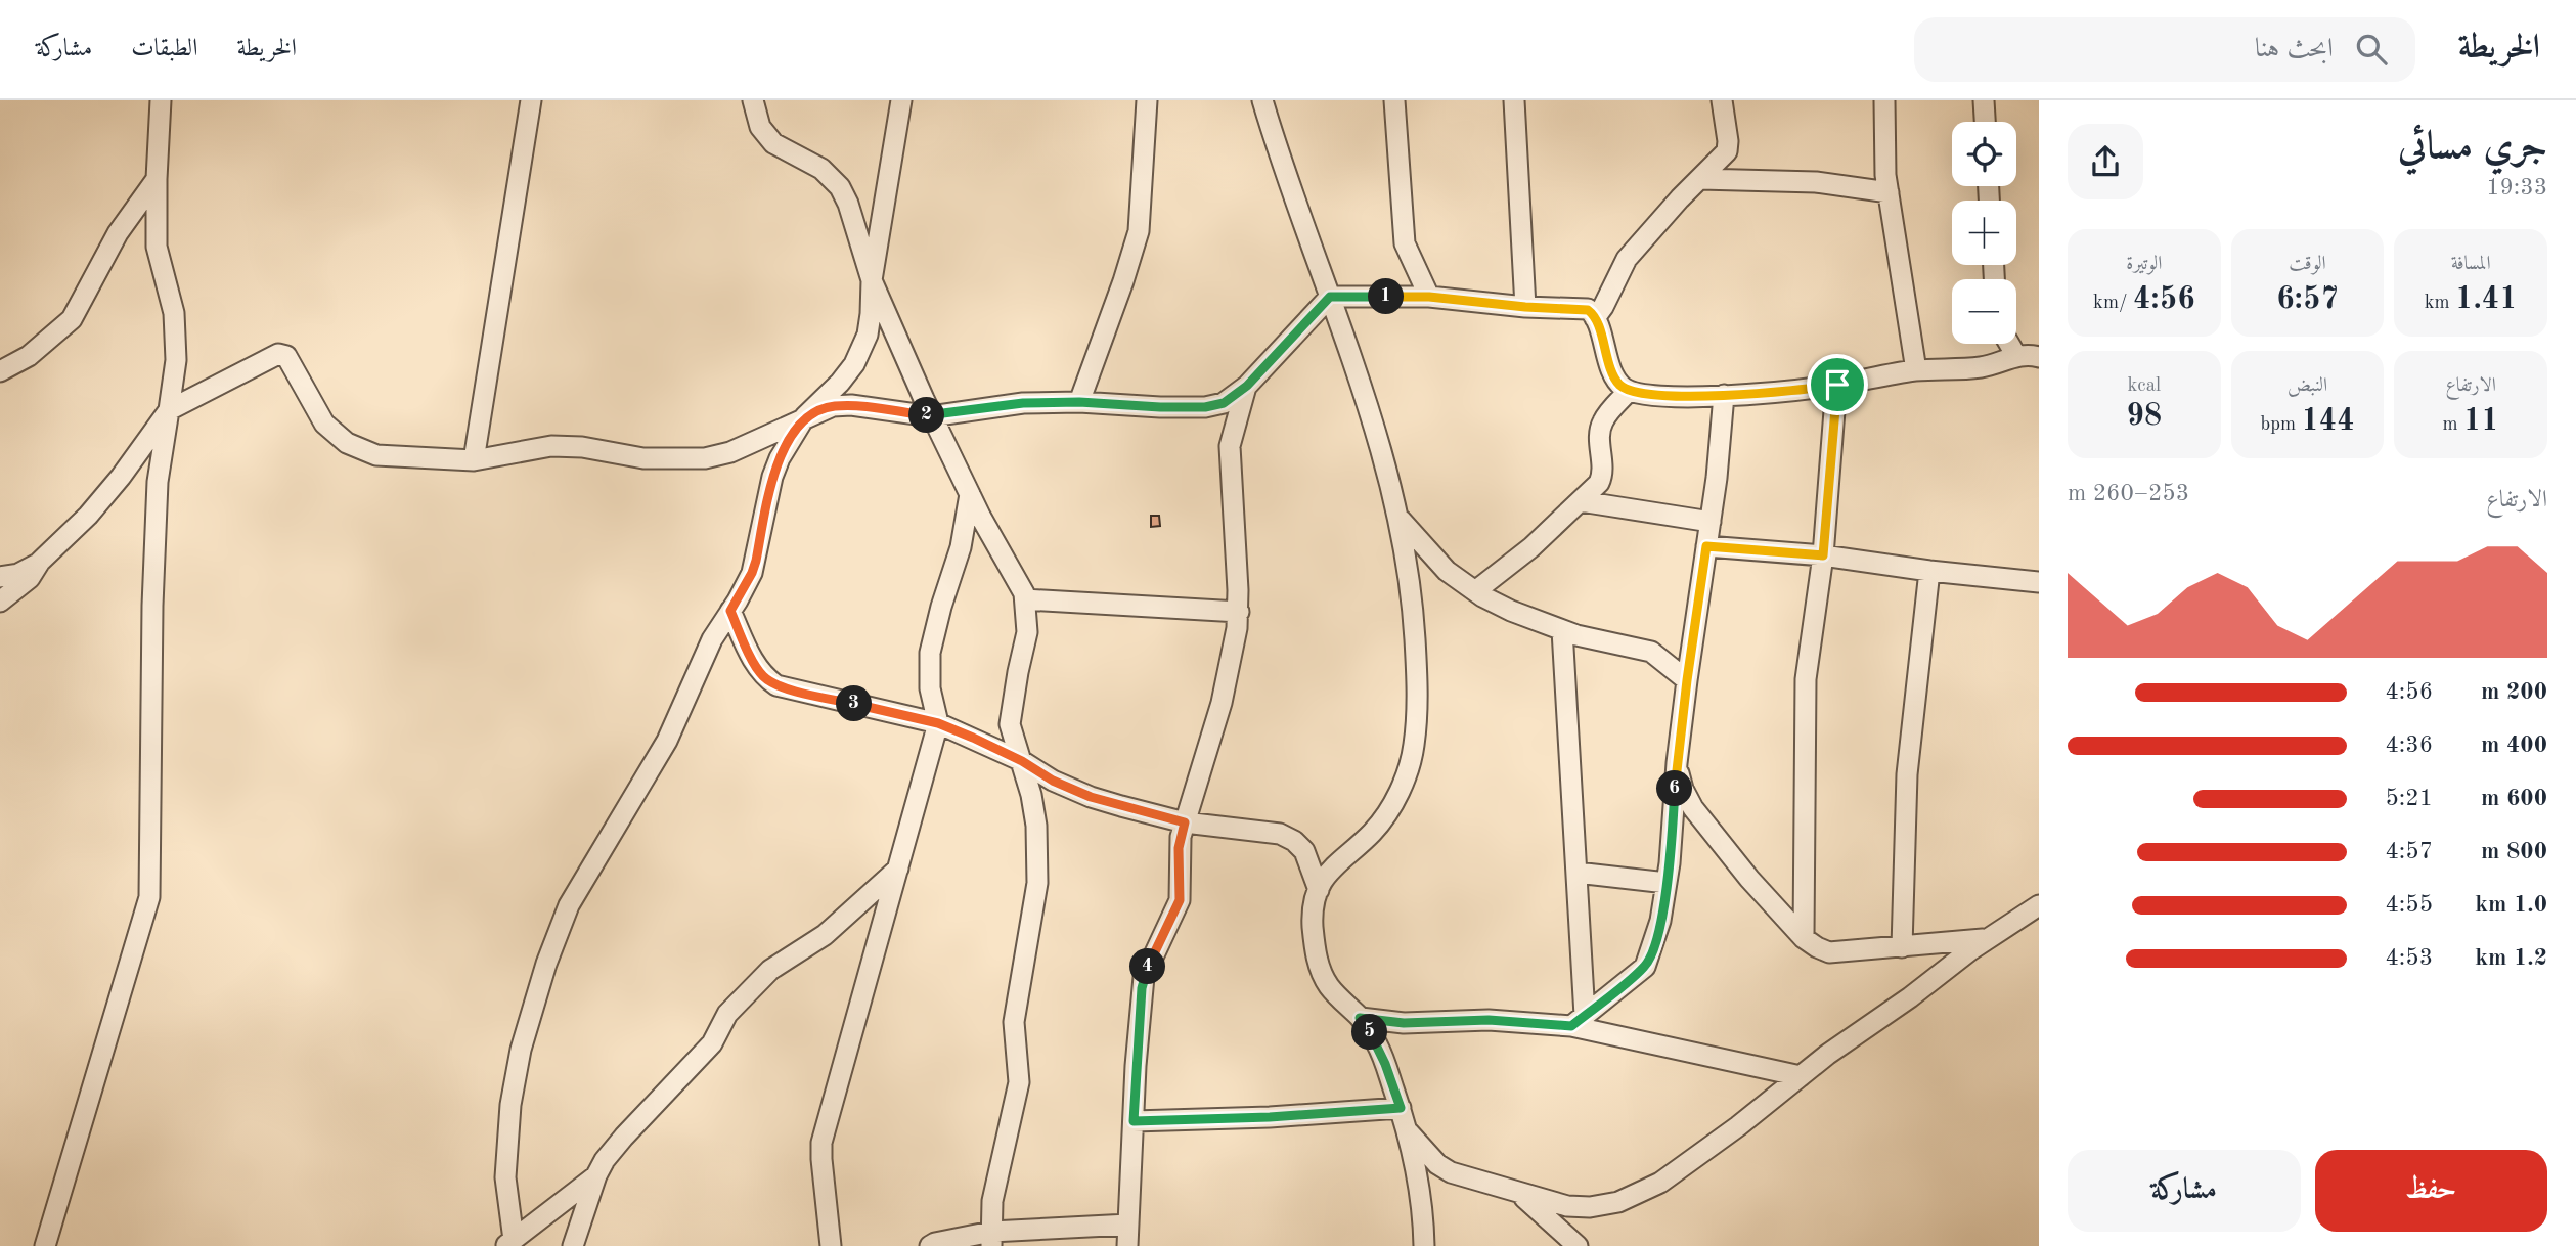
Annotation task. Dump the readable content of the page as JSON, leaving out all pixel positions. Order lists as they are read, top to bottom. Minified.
{"page":{"header":"الخريطة","search":"ابحث هنا","nav":["الخريطة","الطبقات","مشاركة"],"heading":["جري مسائي","19:33"],"map_buttons":["+","−"],"stats":[["المسافة","1.41 km"],["الوقت","6:57"],["الوتيرة","4:56 /km"],["الارتفاع","11 m"],["النبض","144 bpm"],["kcal","98"]],"pins":["1","2","3","6","4","5"],"chart":["الارتفاع","253–260 m"],"list":[{"name":"200 m","note":"4:56"},{"name":"400 m","note":"4:36"},{"name":"600 m","note":"5:21"},{"name":"800 m","note":"4:57"},{"name":"1.0 km","note":"4:55"},{"name":"1.2 km","note":"4:53"}],"buttons":["حفظ","مشاركة"]}}
